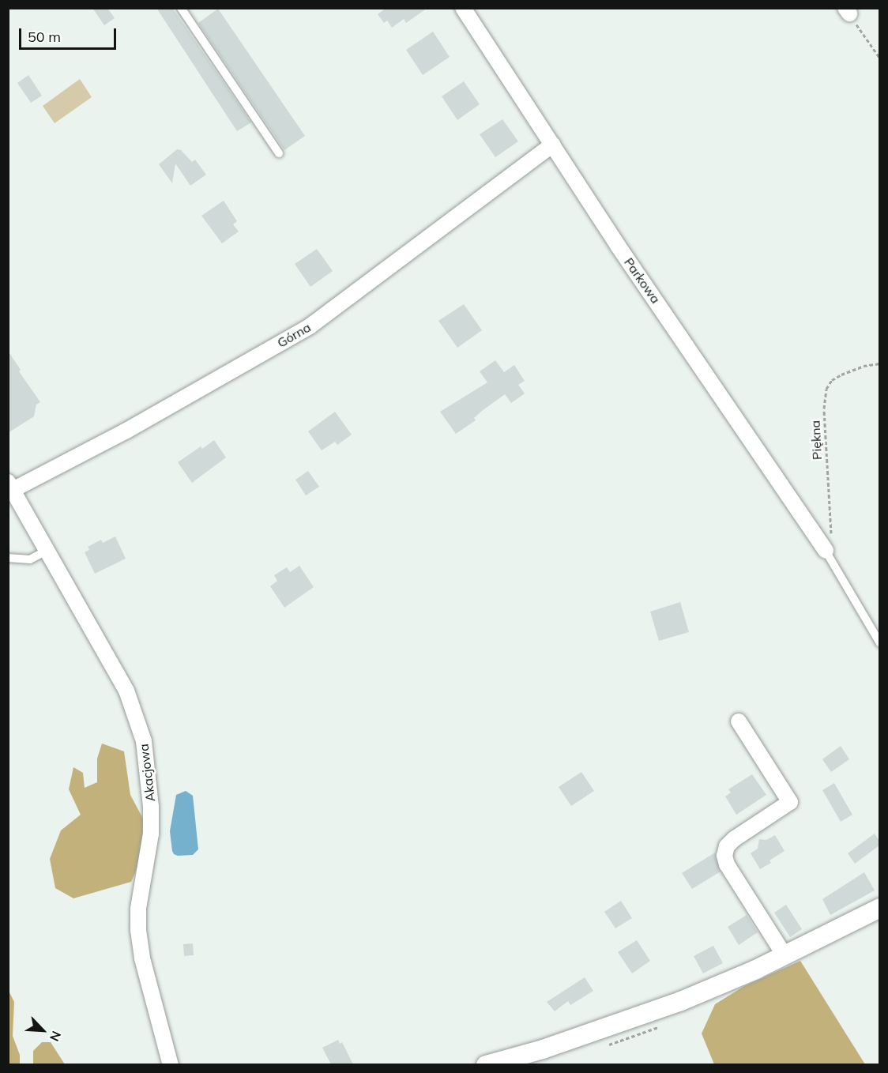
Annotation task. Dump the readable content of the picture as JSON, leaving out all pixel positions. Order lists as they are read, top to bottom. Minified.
{"streets":{"street":["Parkowa","Górna","Akacjowa"],"path":["Piękna"]},"crossings":[["Parkowa","Górna"],["Parkowa","Piękna"],["Górna","Akacjowa"]],"scale_bar":"50 m","north":"bottom right"}
